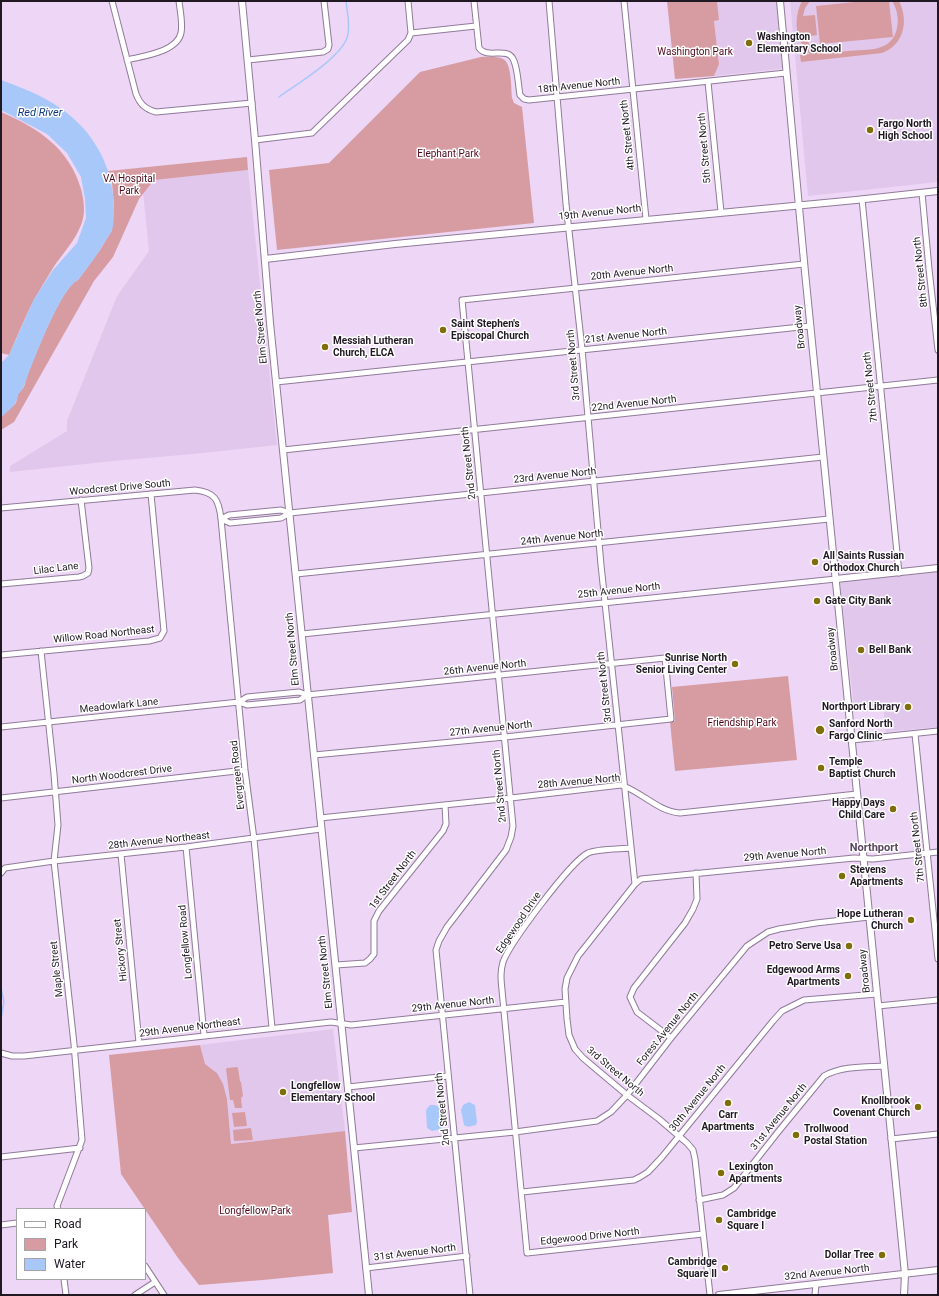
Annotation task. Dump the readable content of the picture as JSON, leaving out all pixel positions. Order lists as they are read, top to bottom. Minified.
{"streets":{"street":["18th Avenue North","4th Street North","5th Street North","19th Avenue North","8th Street North","20th Avenue North","Elm Street North","Broadway","21st Avenue North","3rd Street North","7th Street North","22nd Avenue North","2nd Street North","23rd Avenue North","Woodcrest Drive South","24th Avenue North","Lilac Lane","25th Avenue North","Willow Road Northeast","26th Avenue North","Meadowlark Lane","27th Avenue North","North Woodcrest Drive","Evergreen Road","28th Avenue North","28th Avenue Northeast","29th Avenue North","1st Street North","Edgewood Drive","Longfellow Road","Hickory Street","Maple Street","29th Avenue Northeast","Forest Avenue North","30th Avenue North","31st Avenue North","Edgewood Drive North","32nd Avenue North"]},"crossings":[["18th Avenue North","4th Street North"],["18th Avenue North","5th Street North"],["18th Avenue North","Broadway"],["18th Avenue North","3rd Street North"],["4th Street North","19th Avenue North"],["5th Street North","19th Avenue North"],["19th Avenue North","8th Street North"],["19th Avenue North","Elm Street North"],["19th Avenue North","Broadway"],["19th Avenue North","3rd Street North"],["19th Avenue North","7th Street North"],["20th Avenue North","Broadway"],["20th Avenue North","3rd Street North"],["20th Avenue North","2nd Street North"],["Elm Street North","21st Avenue North"],["Elm Street North","22nd Avenue North"],["Elm Street North","23rd Avenue North"],["Elm Street North","24th Avenue North"],["Elm Street North","25th Avenue North"],["Elm Street North","26th Avenue North"],["Elm Street North","Meadowlark Lane"],["Elm Street North","27th Avenue North"],["Elm Street North","28th Avenue North"],["Elm Street North","28th Avenue Northeast"],["Elm Street North","29th Avenue North"],["Elm Street North","1st Street North"],["Elm Street North","29th Avenue Northeast"],["Elm Street North","Forest Avenue North"],["Elm Street North","31st Avenue North"],["Broadway","21st Avenue North"],["Broadway","22nd Avenue North"],["Broadway","23rd Avenue North"],["Broadway","24th Avenue North"],["Broadway","25th Avenue North"],["Broadway","28th Avenue North"],["Broadway","29th Avenue North"],["Broadway","Forest Avenue North"],["Broadway","30th Avenue North"],["Broadway","31st Avenue North"],["Broadway","32nd Avenue North"],["21st Avenue North","3rd Street North"],["21st Avenue North","2nd Street North"],["3rd Street North","22nd Avenue North"],["3rd Street North","23rd Avenue North"],["3rd Street North","24th Avenue North"],["3rd Street North","25th Avenue North"],["3rd Street North","26th Avenue North"],["3rd Street North","27th Avenue North"],["3rd Street North","28th Avenue North"],["3rd Street North","29th Avenue North"],["3rd Street North","Edgewood Drive"],["3rd Street North","Forest Avenue North"],["3rd Street North","30th Avenue North"],["3rd Street North","31st Avenue North"],["3rd Street North","Edgewood Drive North"],["7th Street North","22nd Avenue North"],["7th Street North","25th Avenue North"],["7th Street North","29th Avenue North"],["22nd Avenue North","2nd Street North"],["2nd Street North","23rd Avenue North"],["2nd Street North","24th Avenue North"],["2nd Street North","25th Avenue North"],["2nd Street North","26th Avenue North"],["2nd Street North","27th Avenue North"],["2nd Street North","28th Avenue North"],["2nd Street North","29th Avenue North"],["2nd Street North","Forest Avenue North"],["2nd Street North","31st Avenue North"],["Woodcrest Drive South","Lilac Lane"],["Woodcrest Drive South","Willow Road Northeast"],["Woodcrest Drive South","Evergreen Road"],["Willow Road Northeast","Maple Street"],["26th Avenue North","Meadowlark Lane"],["26th Avenue North","27th Avenue North"],["Meadowlark Lane","Evergreen Road"],["Meadowlark Lane","Maple Street"],["North Woodcrest Drive","Evergreen Road"],["North Woodcrest Drive","Maple Street"],["Evergreen Road","28th Avenue Northeast"],["Evergreen Road","29th Avenue Northeast"],["28th Avenue North","1st Street North"],["28th Avenue Northeast","Longfellow Road"],["28th Avenue Northeast","Hickory Street"],["28th Avenue Northeast","Maple Street"],["29th Avenue North","Edgewood Drive"],["29th Avenue North","29th Avenue Northeast"],["Edgewood Drive","Forest Avenue North"],["Edgewood Drive","Edgewood Drive North"],["Longfellow Road","29th Avenue Northeast"],["Hickory Street","29th Avenue Northeast"],["Maple Street","29th Avenue Northeast"],["Forest Avenue North","Edgewood Drive North"],["30th Avenue North","Edgewood Drive North"]],"districts":["Northport"],"water":["Red River"],"parks":["Washington Park","Elephant Park","VA Hospital Park","Friendship Park","Longfellow Park"],"places":["Washington Elementary School","Fargo North High School","Saint Stephen's Episcopal Church","Messiah Lutheran Church, ELCA","All Saints Russian Orthodox Church","Gate City Bank","Bell Bank","Sunrise North Senior Living Center","Northport Library","Sanford North Fargo Clinic","Temple Baptist Church","Happy Days Child Care","Stevens Apartments","Hope Lutheran Church","Petro Serve Usa","Edgewood Arms Apartments","Longfellow Elementary School","Carr Apartments","Knollbrook Covenant Church","Trollwood Postal Station","Lexington Apartments","Cambridge Square I","Dollar Tree","Cambridge Square II"],"legend":["Road","Park","Water"]}
